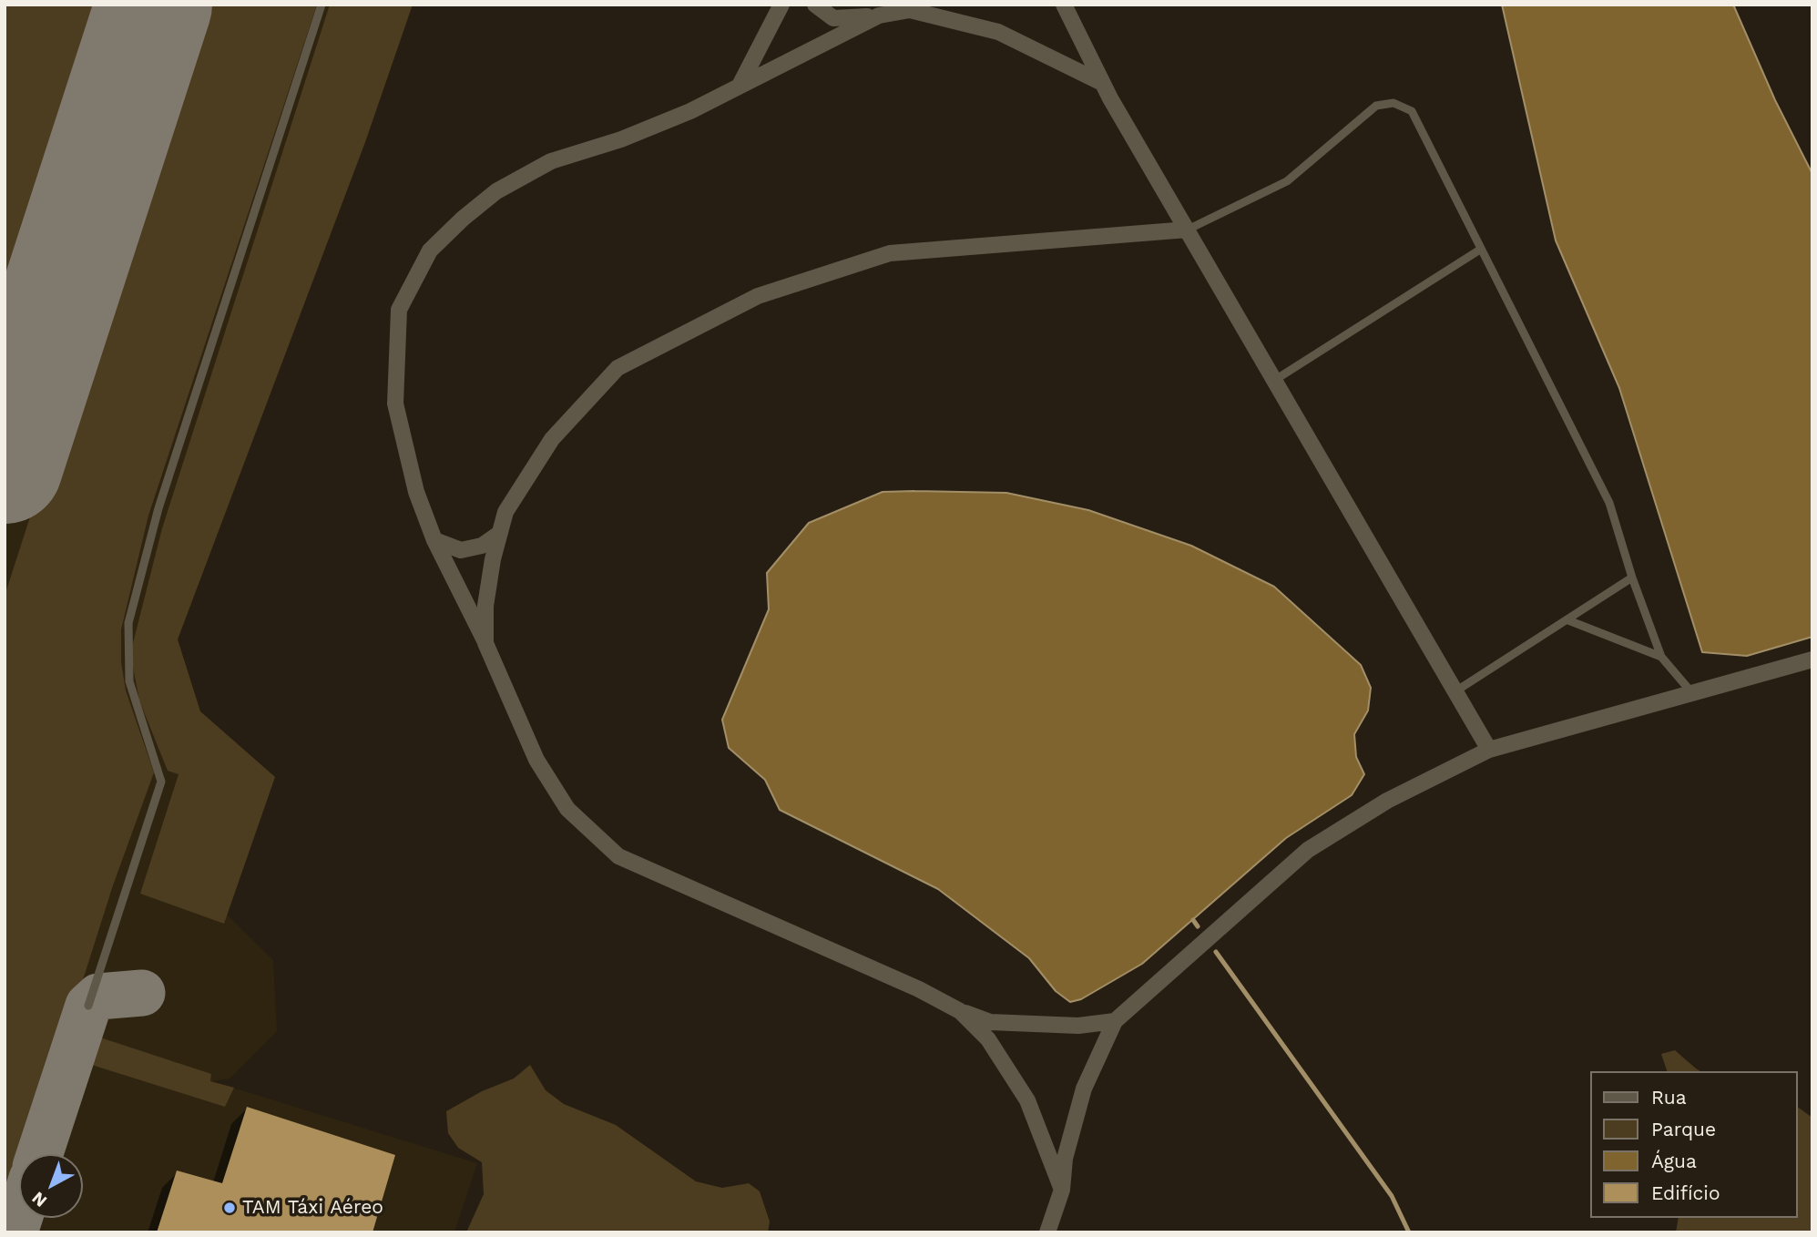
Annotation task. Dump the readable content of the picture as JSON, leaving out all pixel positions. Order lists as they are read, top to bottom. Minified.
{"places":["TAM Táxi Aéreo"],"legend":["Rua","Parque","Água","Edifício"],"north":"bottom left"}
